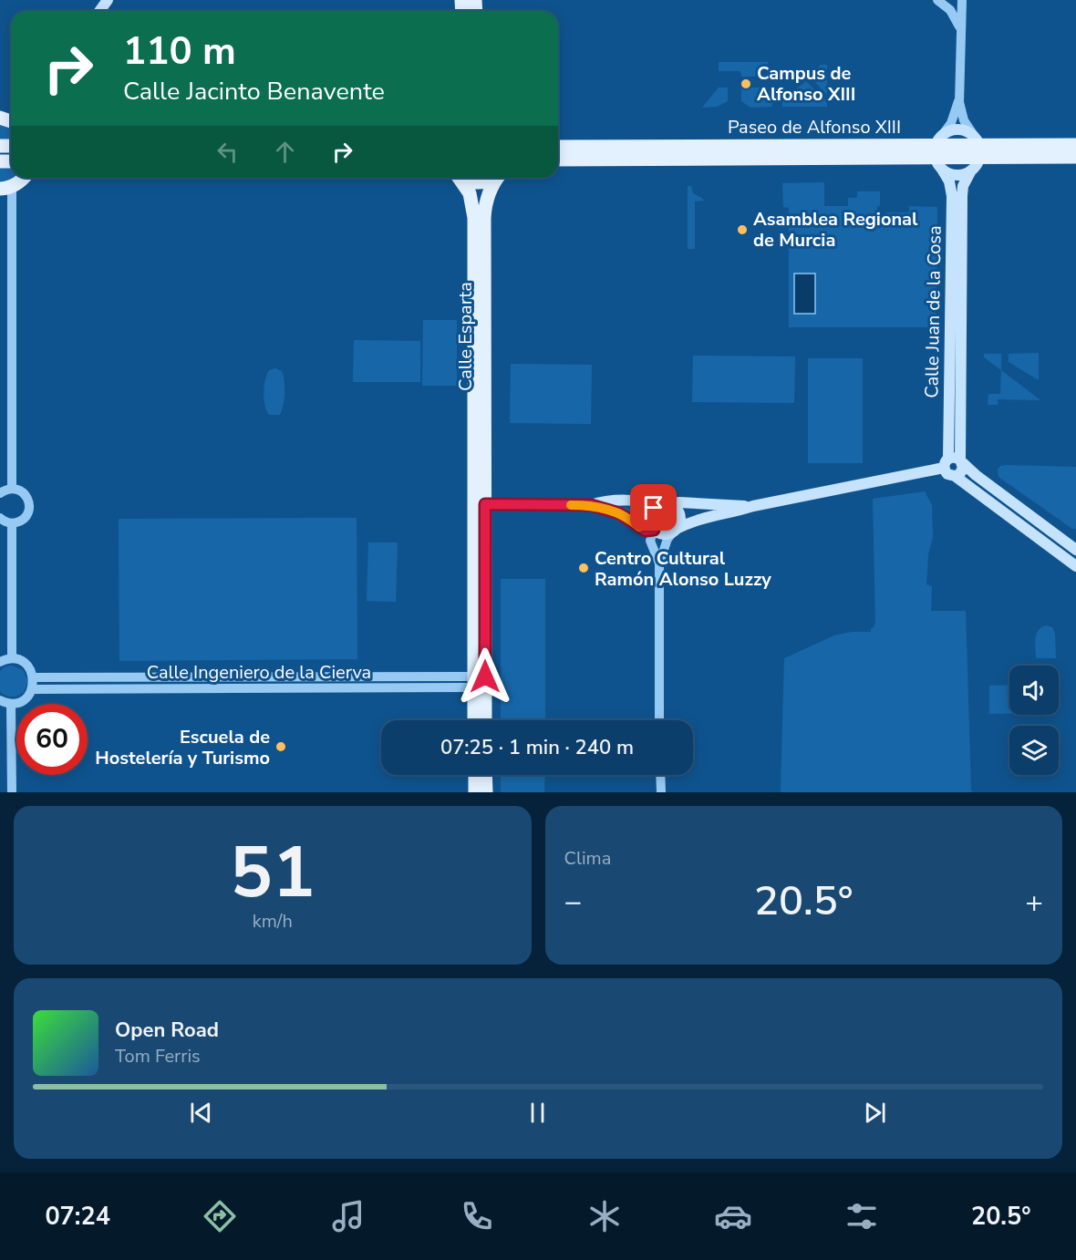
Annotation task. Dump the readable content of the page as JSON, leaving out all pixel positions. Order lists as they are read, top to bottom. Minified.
{"streets":{"main road":["Paseo de Alfonso XIII","Calle Juan de la Cosa","Calle Esparta"],"street":["Calle Ingeniero de la Cierva"]},"crossings":[["Paseo de Alfonso XIII","Calle Juan de la Cosa"]],"places":["Campus de Alfonso XIII","Asamblea Regional de Murcia","Centro Cultural Ramón Alonso Luzzy","Escuela de Hostelería y Turismo"],"page":{"turn":["110 m","Calle Jacinto Benavente"],"limit":"60","trip":"07:25 · 1 min · 240 m","tile":[["51","km/h"],"Clima"],"heat":["−","20.5°","+"],"song":["Open Road","Tom Ferris"],"tabs":["07:24","20.5°"]}}
